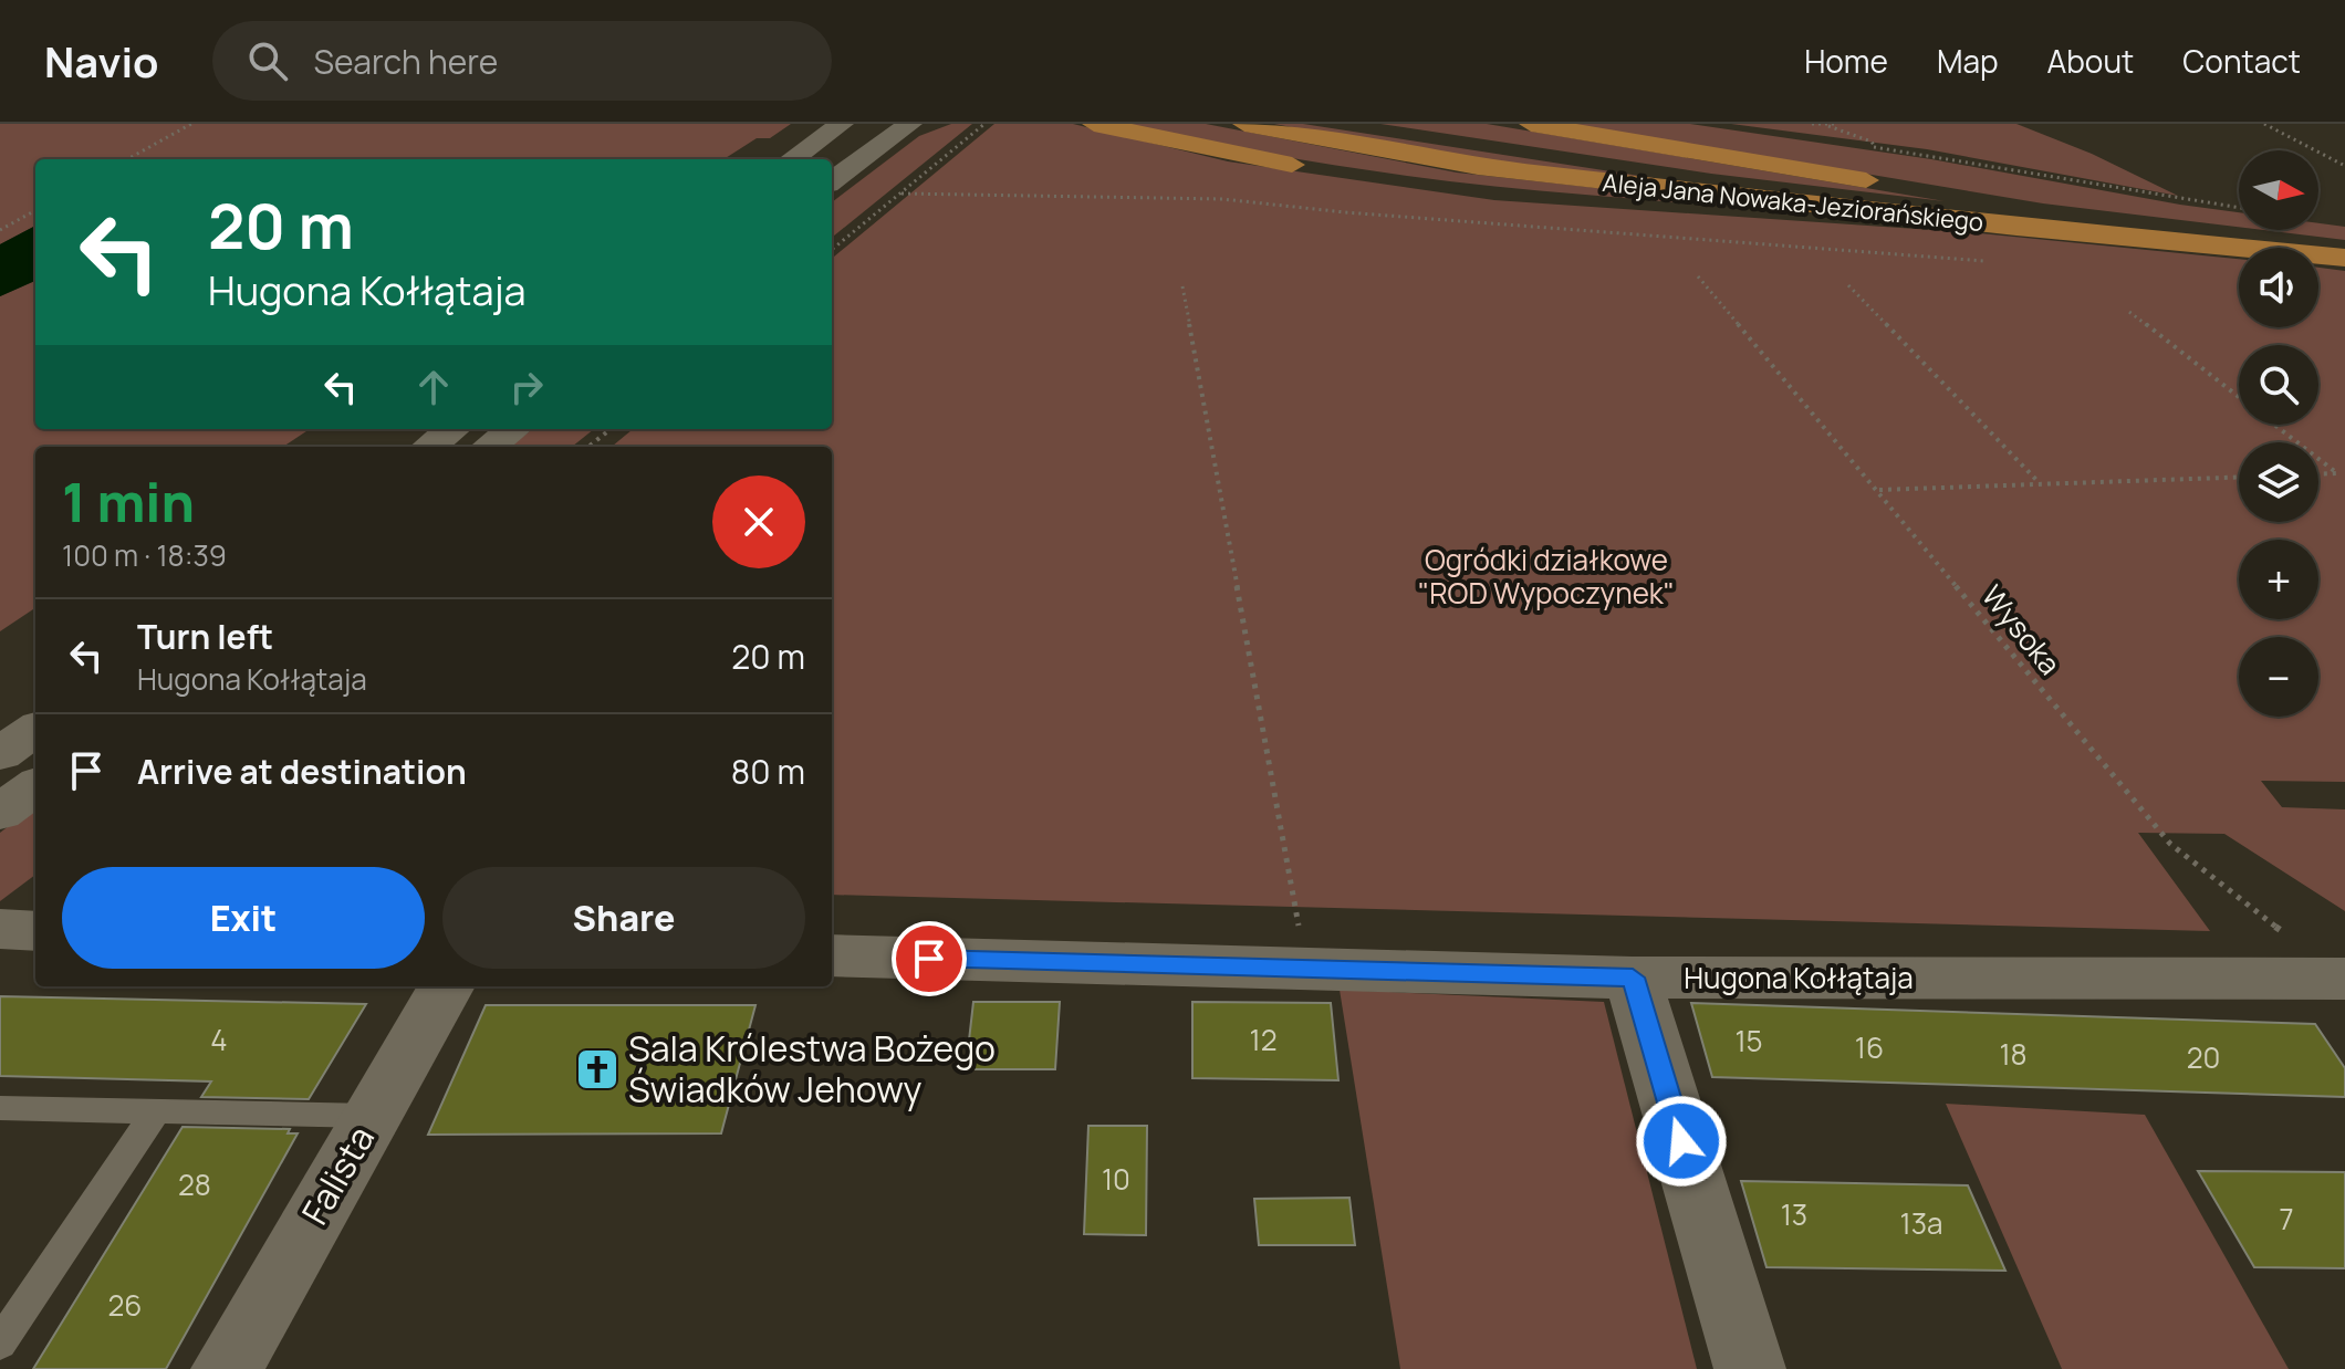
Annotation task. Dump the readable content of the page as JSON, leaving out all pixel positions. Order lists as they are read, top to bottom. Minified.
{"streets":{"main road":["Aleja Jana Nowaka-Jeziorańskiego"],"street":["Hugona Kołłątaja","Falista"],"path":["Wysoka"]},"crossings":[["Wysoka","Hugona Kołłątaja"]],"parks":["Ogródki działkowe \"ROD Wypoczynek\""],"places":{"church":["Sala Królestwa Bożego Świadków Jehowy"]},"house_numbers":["4","12","15","16","18","20","10","28","13","7","13a","26"],"north":"right","page":{"header":"Navio","search":"Search here","nav":["Home","Map","About","Contact"],"map_buttons":["+","−"],"turn":["20 m","Hugona Kołłątaja"],"heading":["1 min","100 m · 18:39"],"list":[{"name":"Turn left","note":"Hugona Kołłątaja","value":"20 m"},{"name":"Arrive at destination","value":"80 m"}],"buttons":["Exit","Share"]}}
